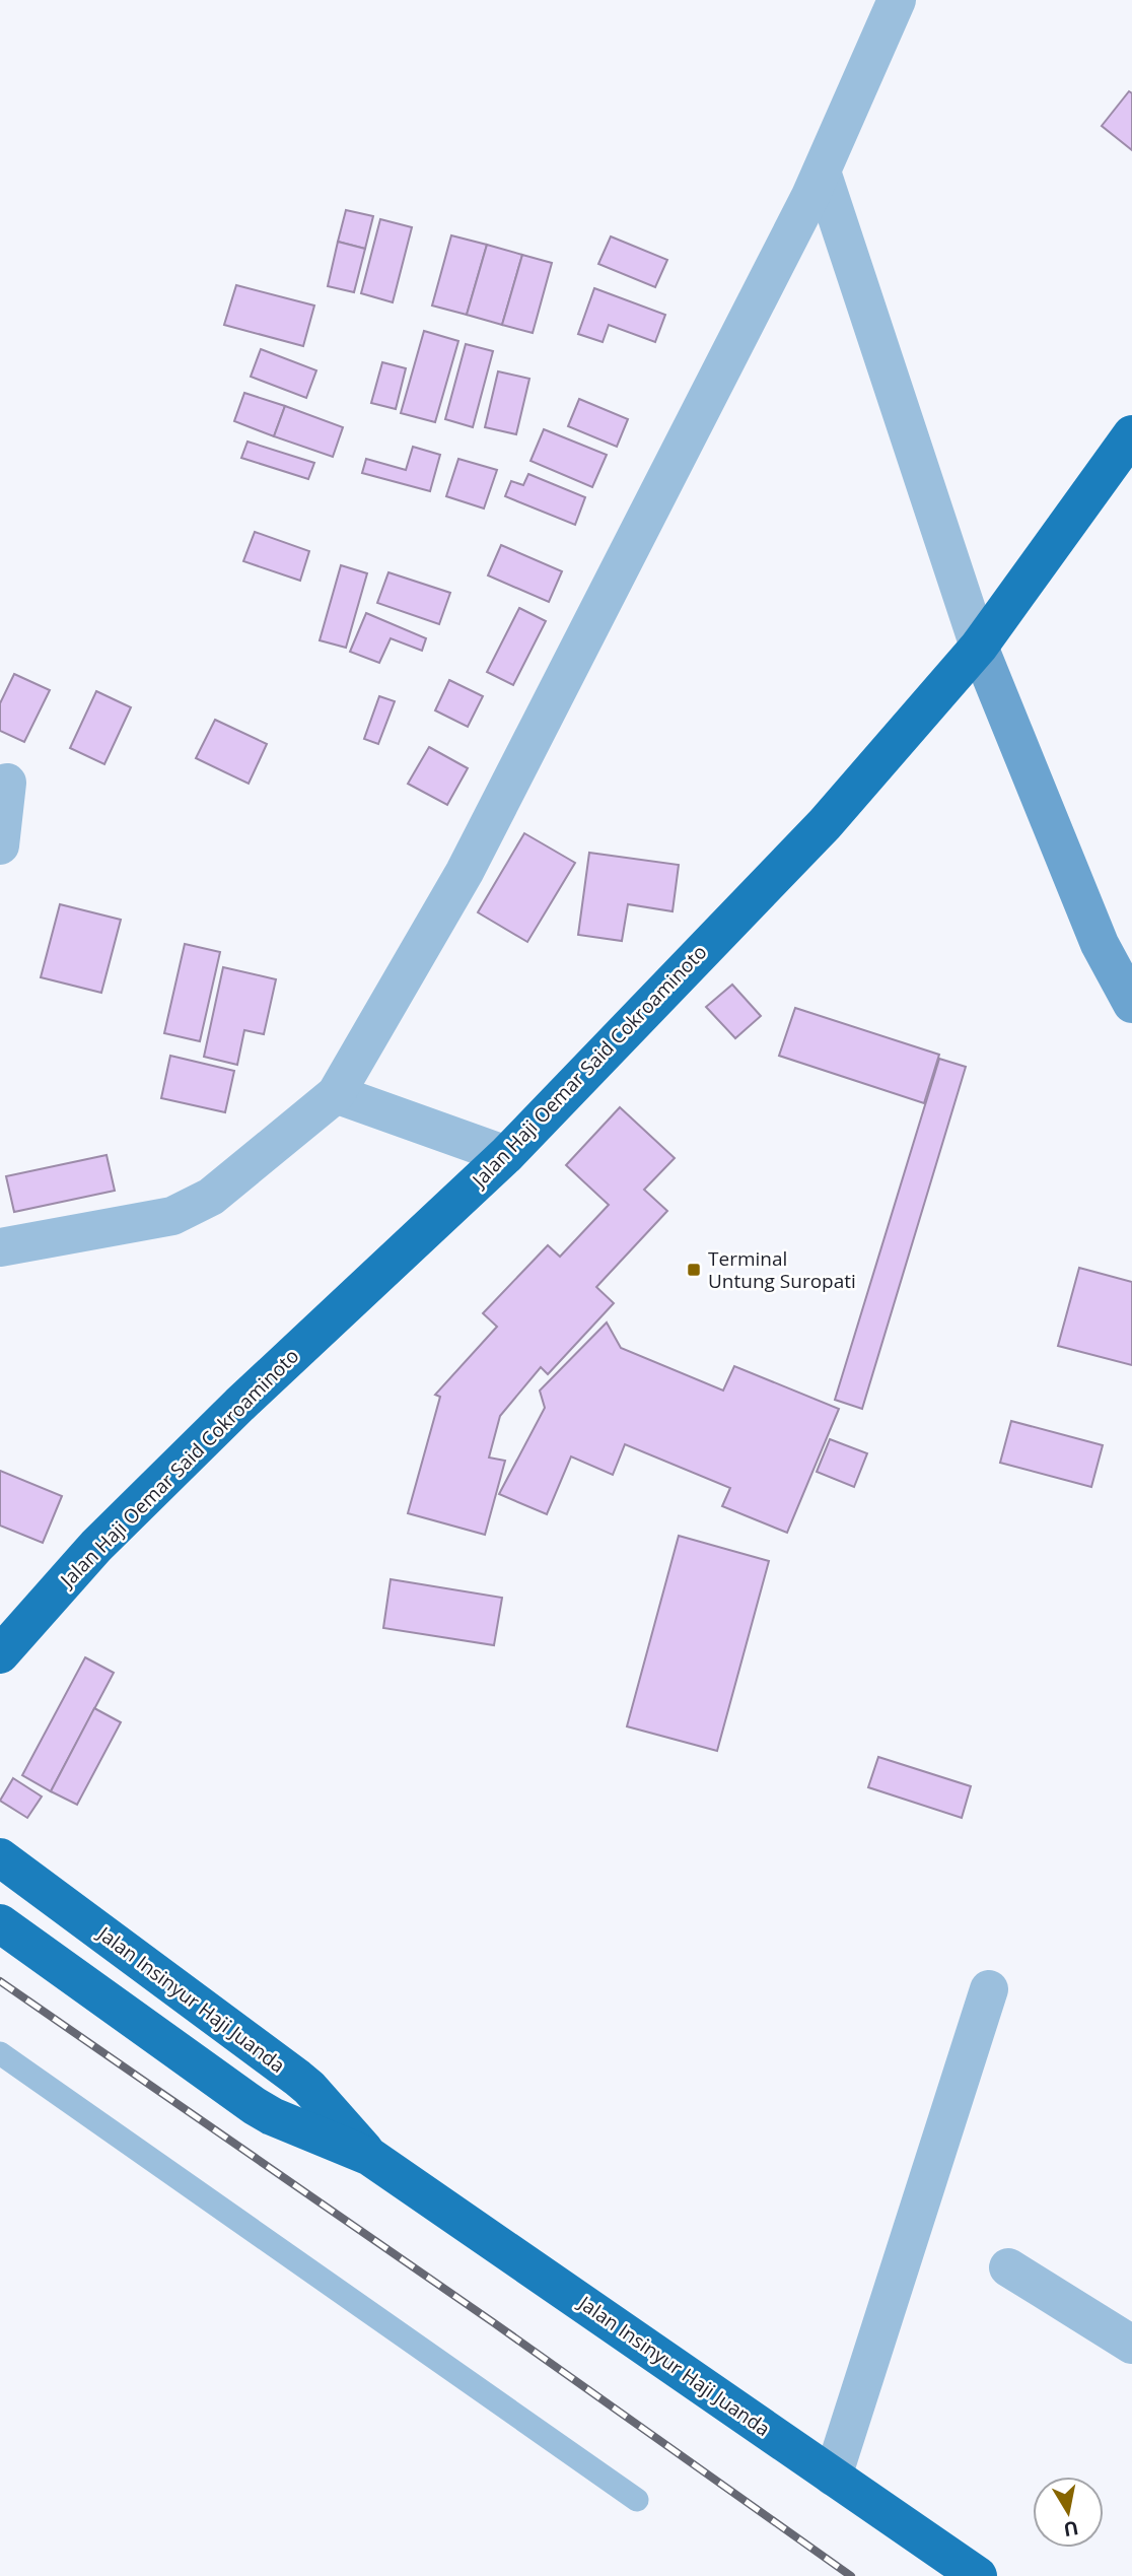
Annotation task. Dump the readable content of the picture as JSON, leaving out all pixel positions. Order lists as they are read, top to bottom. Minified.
{"streets":{"highway":["Jalan Haji Oemar Said Cokroaminoto","Jalan Insinyur Haji Juanda"]},"places":{"transit":["Terminal Untung Suropati"]},"north":"bottom"}
